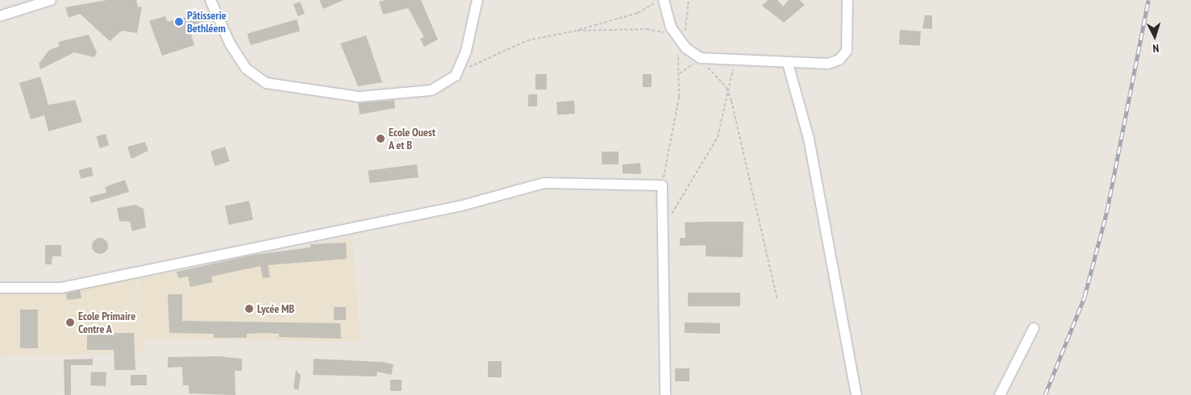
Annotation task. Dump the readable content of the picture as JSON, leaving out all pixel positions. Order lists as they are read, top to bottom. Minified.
{"places":["Pâtisserie Bethléem","Ecole Ouest A et B","Lycée MB","Ecole Primaire Centre A"],"north":"bottom"}
